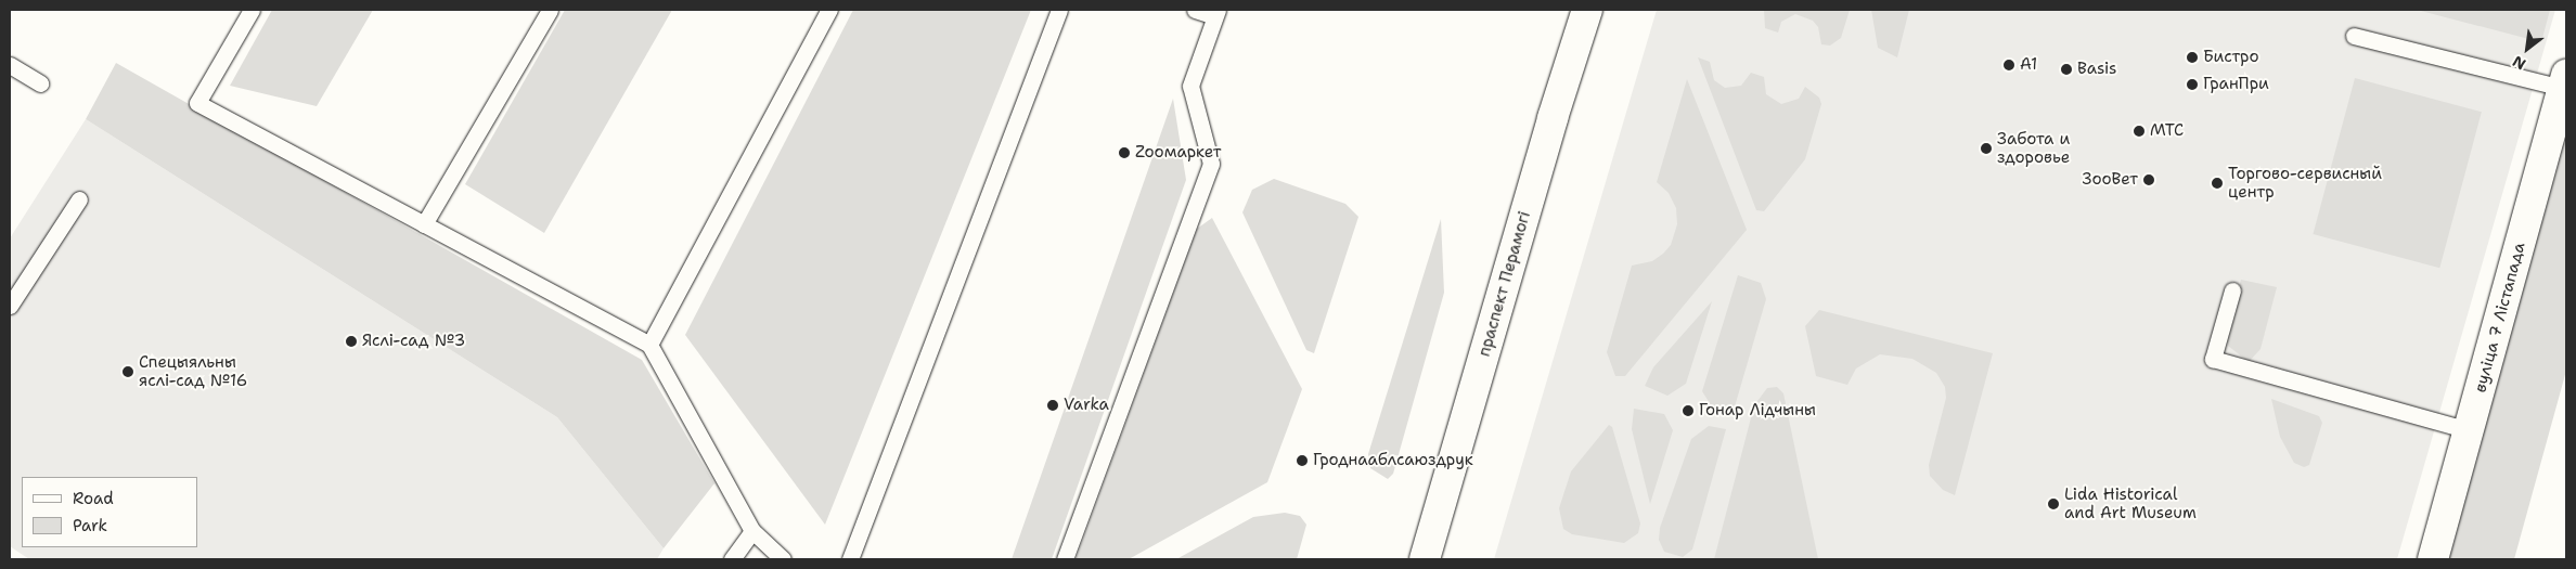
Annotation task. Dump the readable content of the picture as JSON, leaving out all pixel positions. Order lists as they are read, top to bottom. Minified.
{"streets":{"main road":["праспект Перамогі","вуліца 7 Лістапада"]},"places":["Бистро","A1","Basis","ГранПри","МТС","Забота и здоровье","Zooмаркет","ЗооВет","Торгово-сервисный центр","Яслі-сад №3","Спецыяльны яслі-сад №16","Varka","Гонар Лідчыны","Гроднааблсаюздрук","Lida Historical and Art Museum"],"legend":["Road","Park"],"north":"bottom left"}
